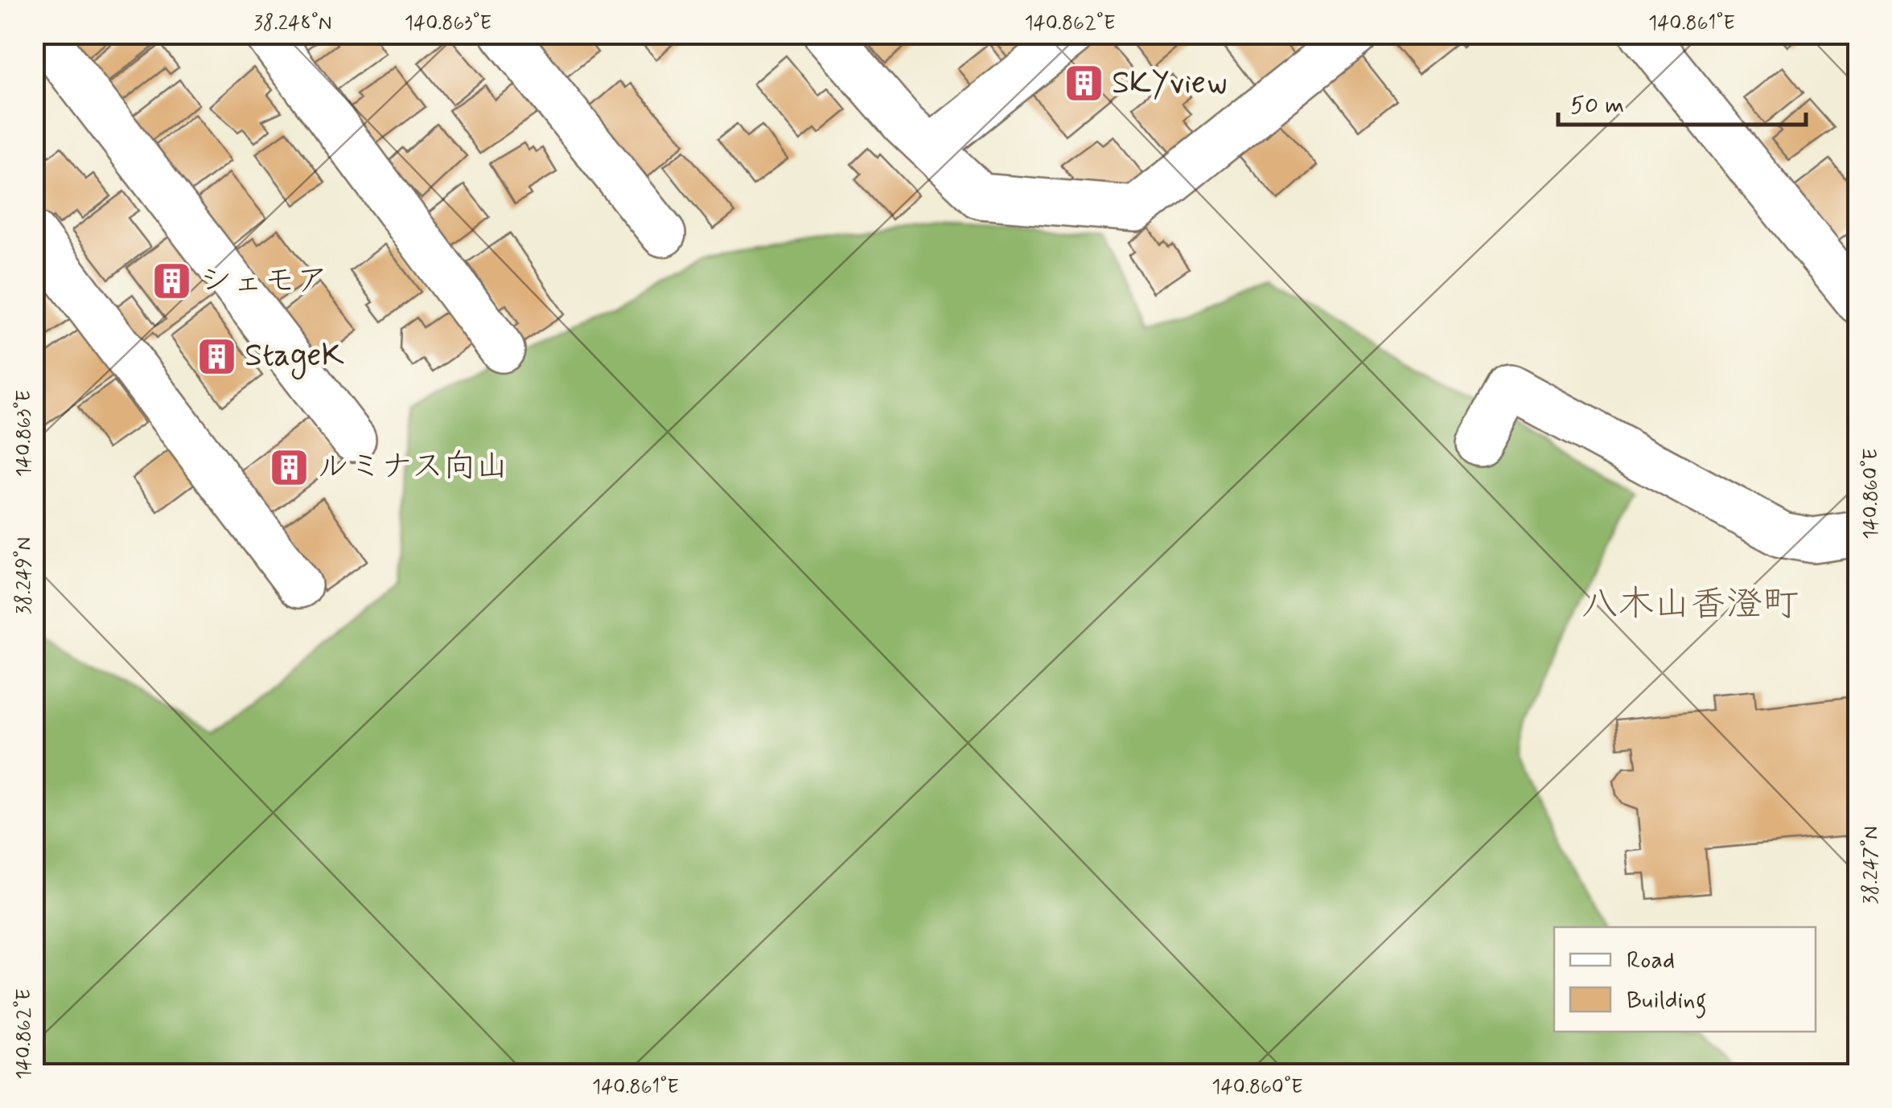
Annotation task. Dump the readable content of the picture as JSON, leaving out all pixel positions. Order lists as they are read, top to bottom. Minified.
{"districts":["八木山香澄町"],"places":{"building":["SKYview","シェモア","StageK","ルミナス向山"]},"legend":["Road","Building"],"scale_bar":"50 m","coordinates":["38.248°N","140.863°E","140.862°E","140.861°E","140.860°E","38.249°N","38.247°N"]}
